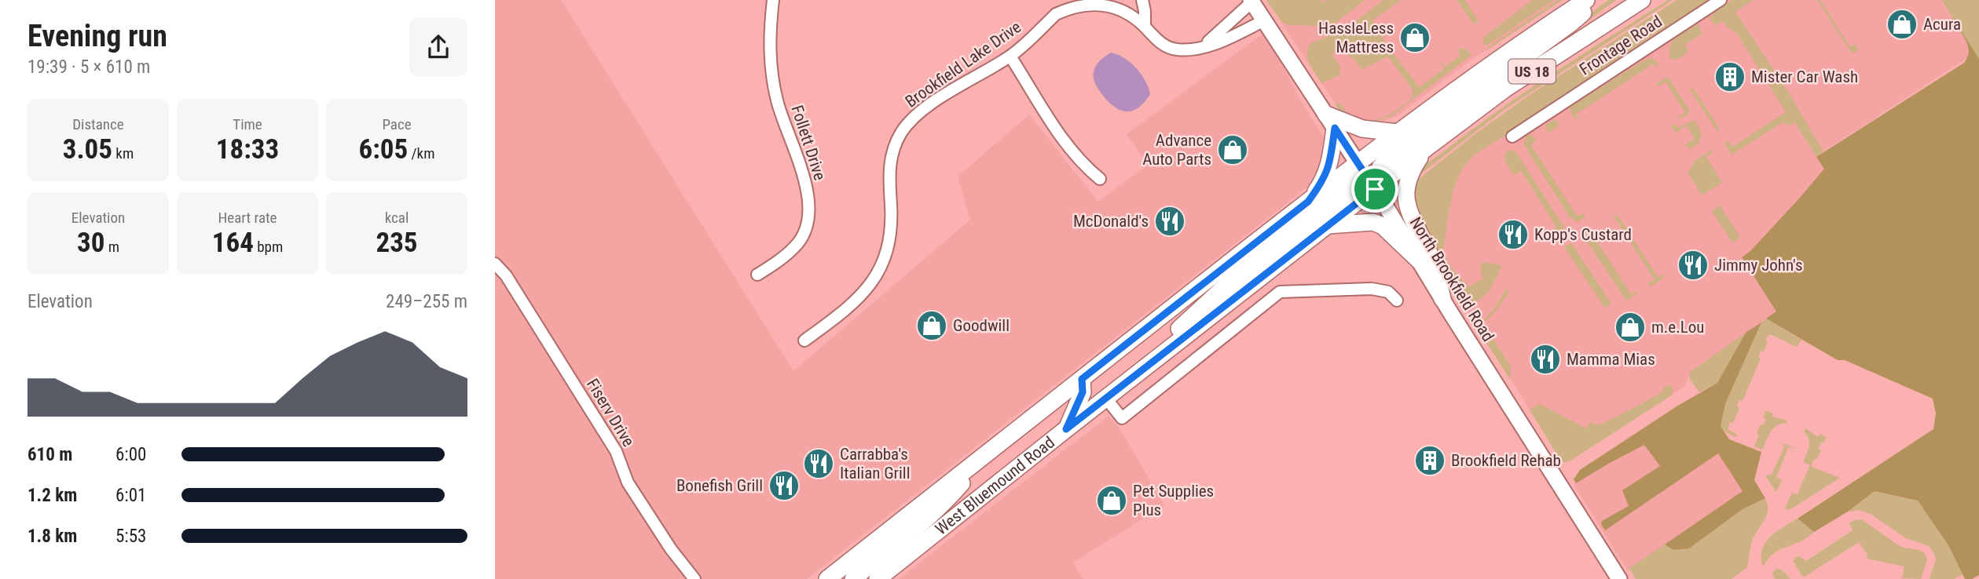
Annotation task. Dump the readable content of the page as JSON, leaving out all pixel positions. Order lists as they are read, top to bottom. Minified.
{"streets":{"main road":["US 18","West Bluemound Road"],"street":["Frontage Road","Brookfield Lake Drive","Follett Drive","North Brookfield Road","Fiserv Drive"]},"crossings":[["Brookfield Lake Drive","North Brookfield Road"],["North Brookfield Road","West Bluemound Road"]],"places":{"shop":["Acura","HassleLess Mattress","Advance Auto Parts","Goodwill","m.e.Lou","Pet Supplies Plus"],"building":["Mister Car Wash","Brookfield Rehab"],"restaurant":["McDonald's","Kopp's Custard","Jimmy John's","Mamma Mias","Carrabba's Italian Grill","Bonefish Grill"]},"page":{"heading":["Evening run","19:39 · 5 × 610 m"],"stats":[["Distance","3.05 km"],["Time","18:33"],["Pace","6:05 /km"],["Elevation","30 m"],["Heart rate","164 bpm"],["kcal","235"]],"chart":["Elevation","249–255 m"],"list":[{"name":"610 m","note":"6:00"},{"name":"1.2 km","note":"6:01"},{"name":"1.8 km","note":"5:53"}]}}
